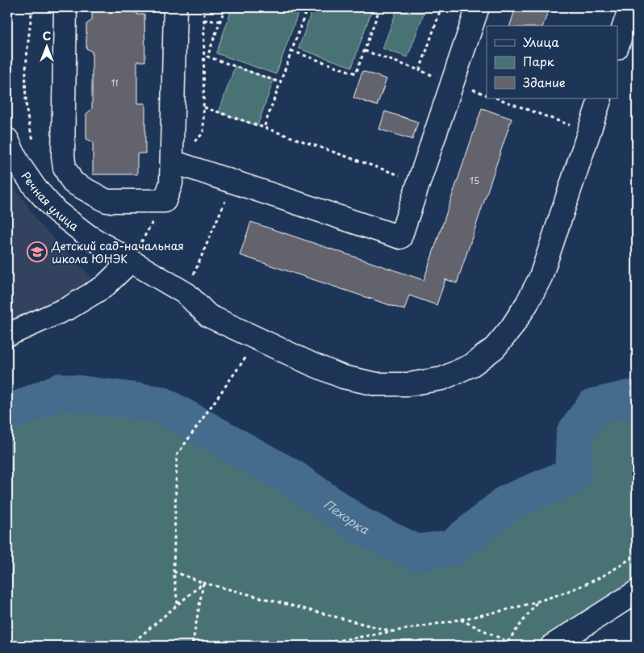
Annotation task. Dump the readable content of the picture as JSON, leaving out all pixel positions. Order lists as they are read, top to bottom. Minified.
{"streets":{"street":["Речная улица"]},"water":["Пехорка"],"places":{"school or university":["Детский сад-начальная школа ЮНЭК"]},"house_numbers":["11","15"],"legend":["Улица","Парк","Здание"],"north":"top"}
